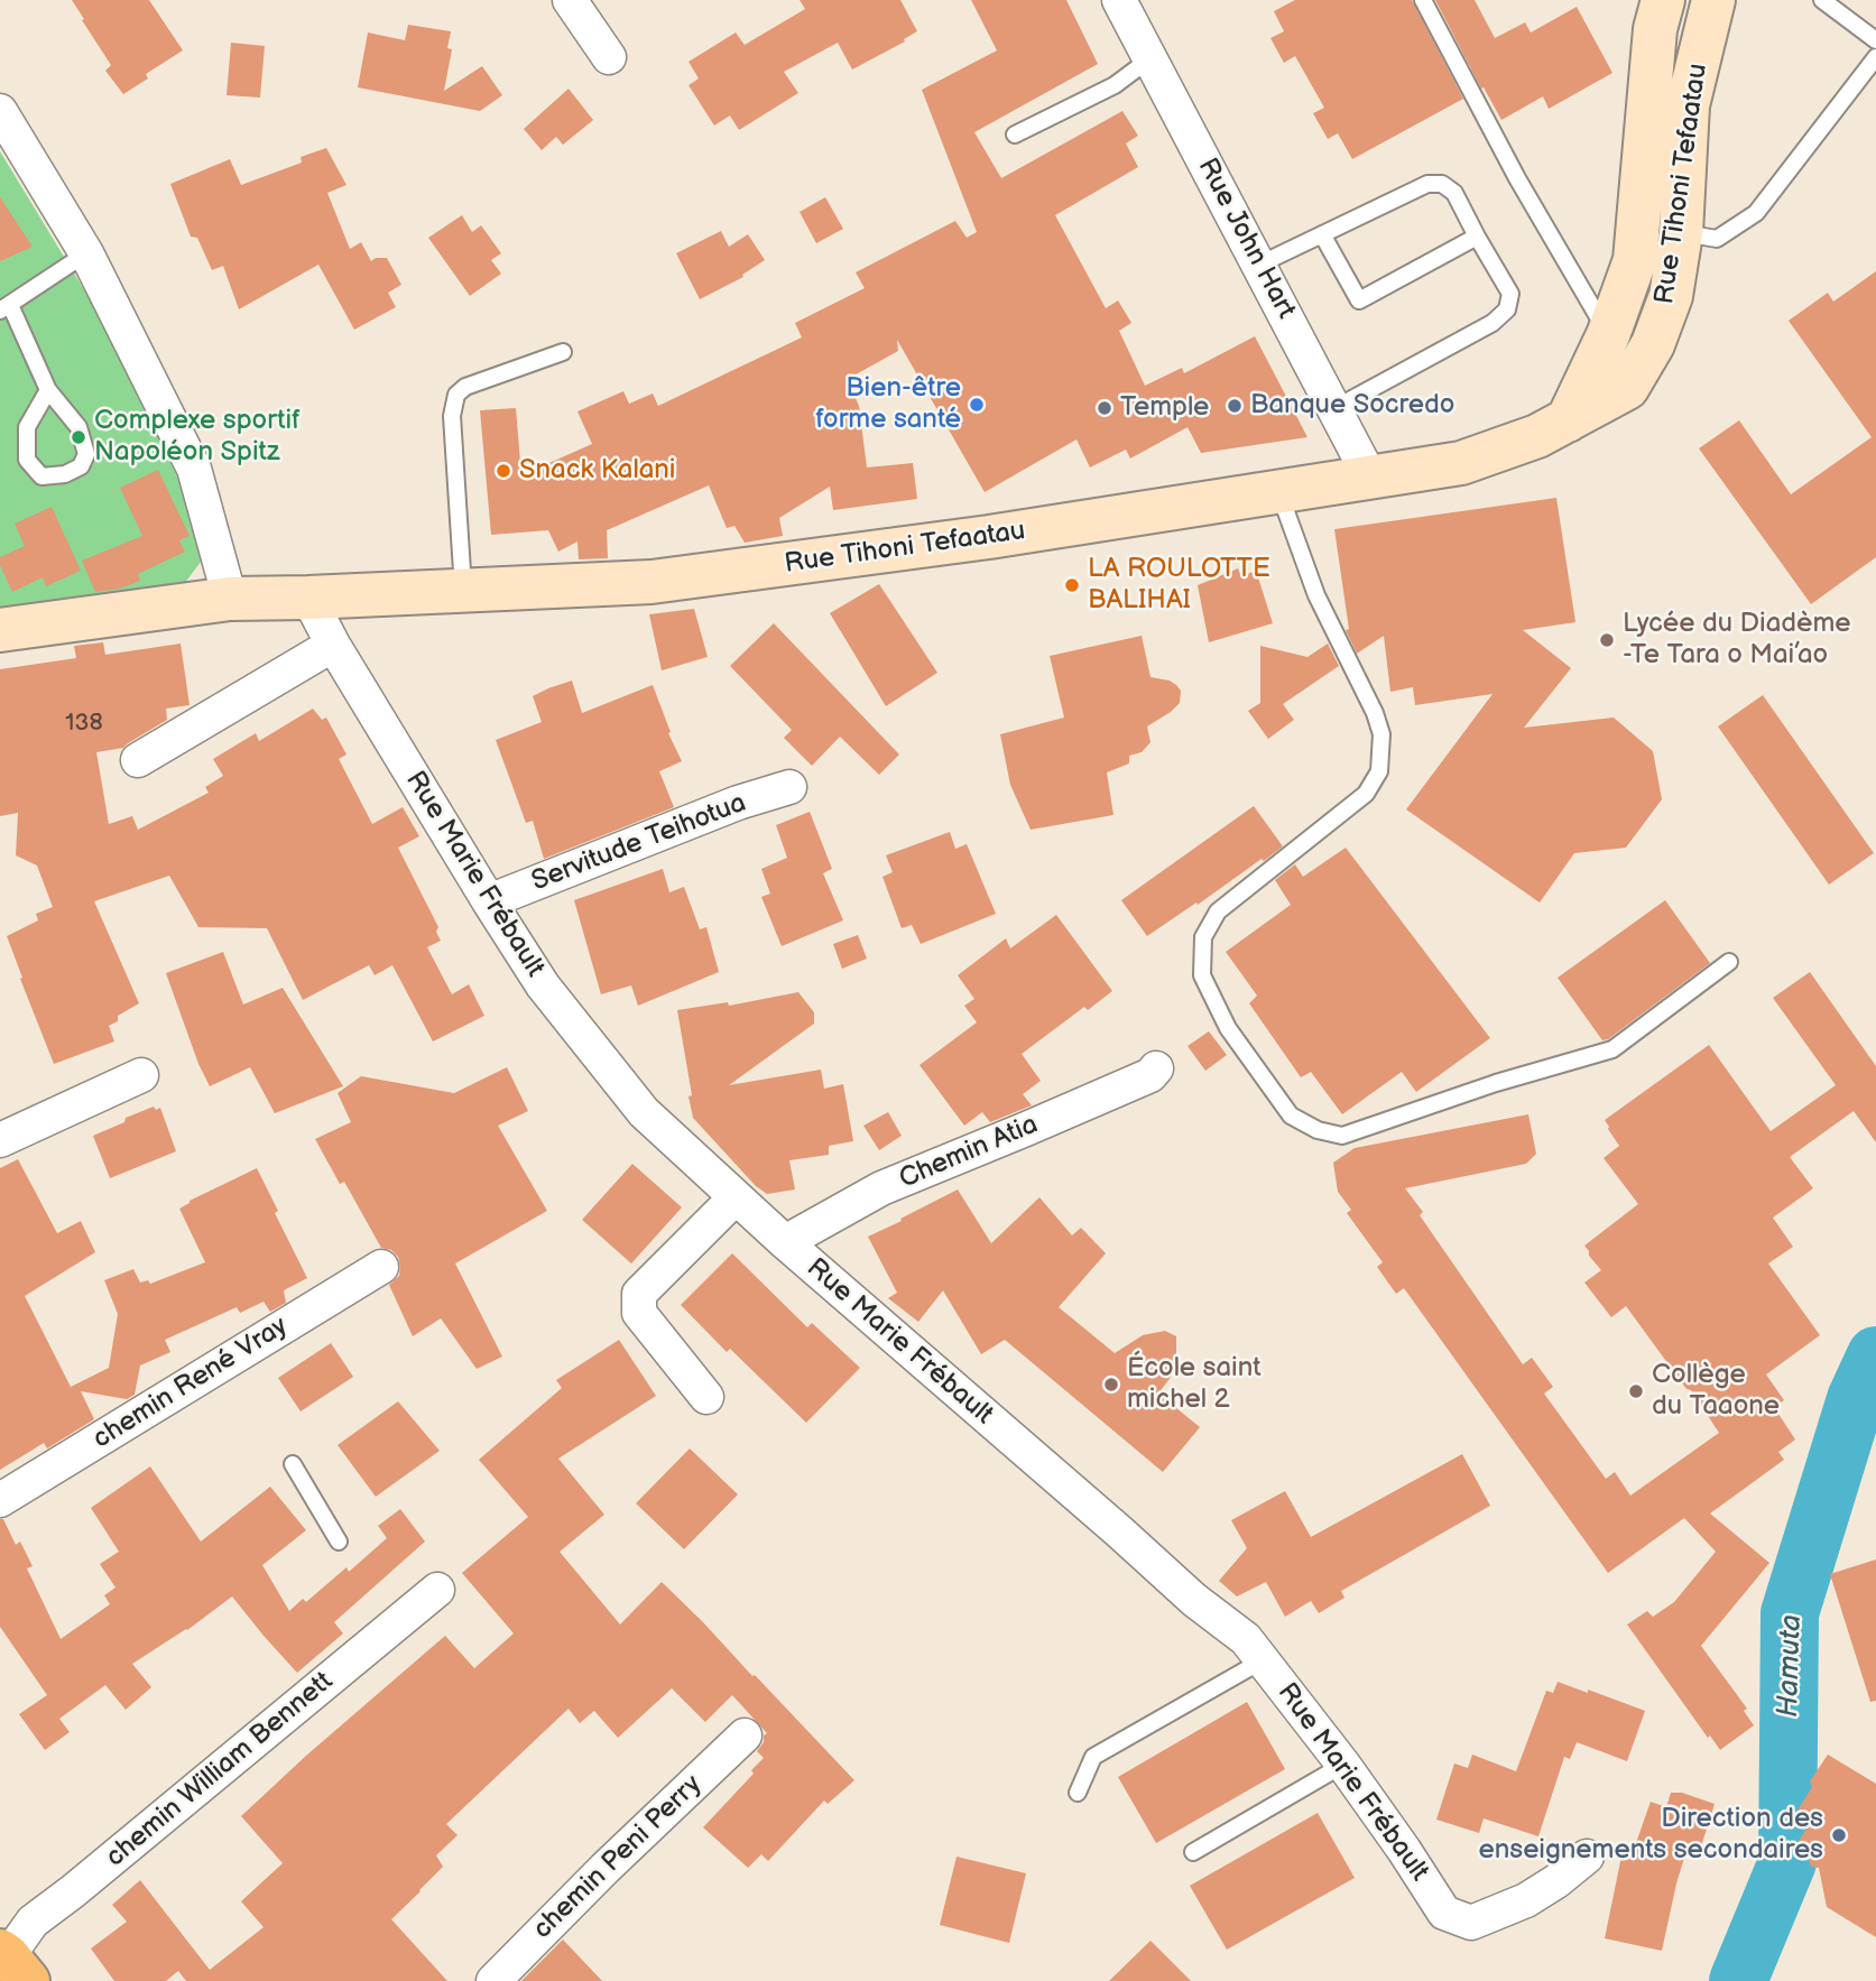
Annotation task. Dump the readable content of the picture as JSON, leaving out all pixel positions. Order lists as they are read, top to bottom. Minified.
{"streets":{"main road":["Rue Tihoni Tefaatau"],"street":["Rue John Hart","Servitude Teihotua","Rue Marie Frébault","Chemin Atia","chemin René Vray","chemin William Bennett","chemin Peni Perry"]},"crossings":[["Rue Tihoni Tefaatau","Rue John Hart"],["Rue Tihoni Tefaatau","Rue Marie Frébault"],["Servitude Teihotua","Rue Marie Frébault"],["Rue Marie Frébault","Chemin Atia"]],"water":["Hamuta"],"places":["Bien-être forme santé","Banque Socredo","Temple","Complexe sportif Napoléon Spitz","Snack Kalani","LA ROULOTTE BALIHAI","Lycée du Diadème -Te Tara o Mai’ao","École saint michel 2","Collège du Taaone","Direction des enseignements secondaires"],"house_numbers":["138"]}
